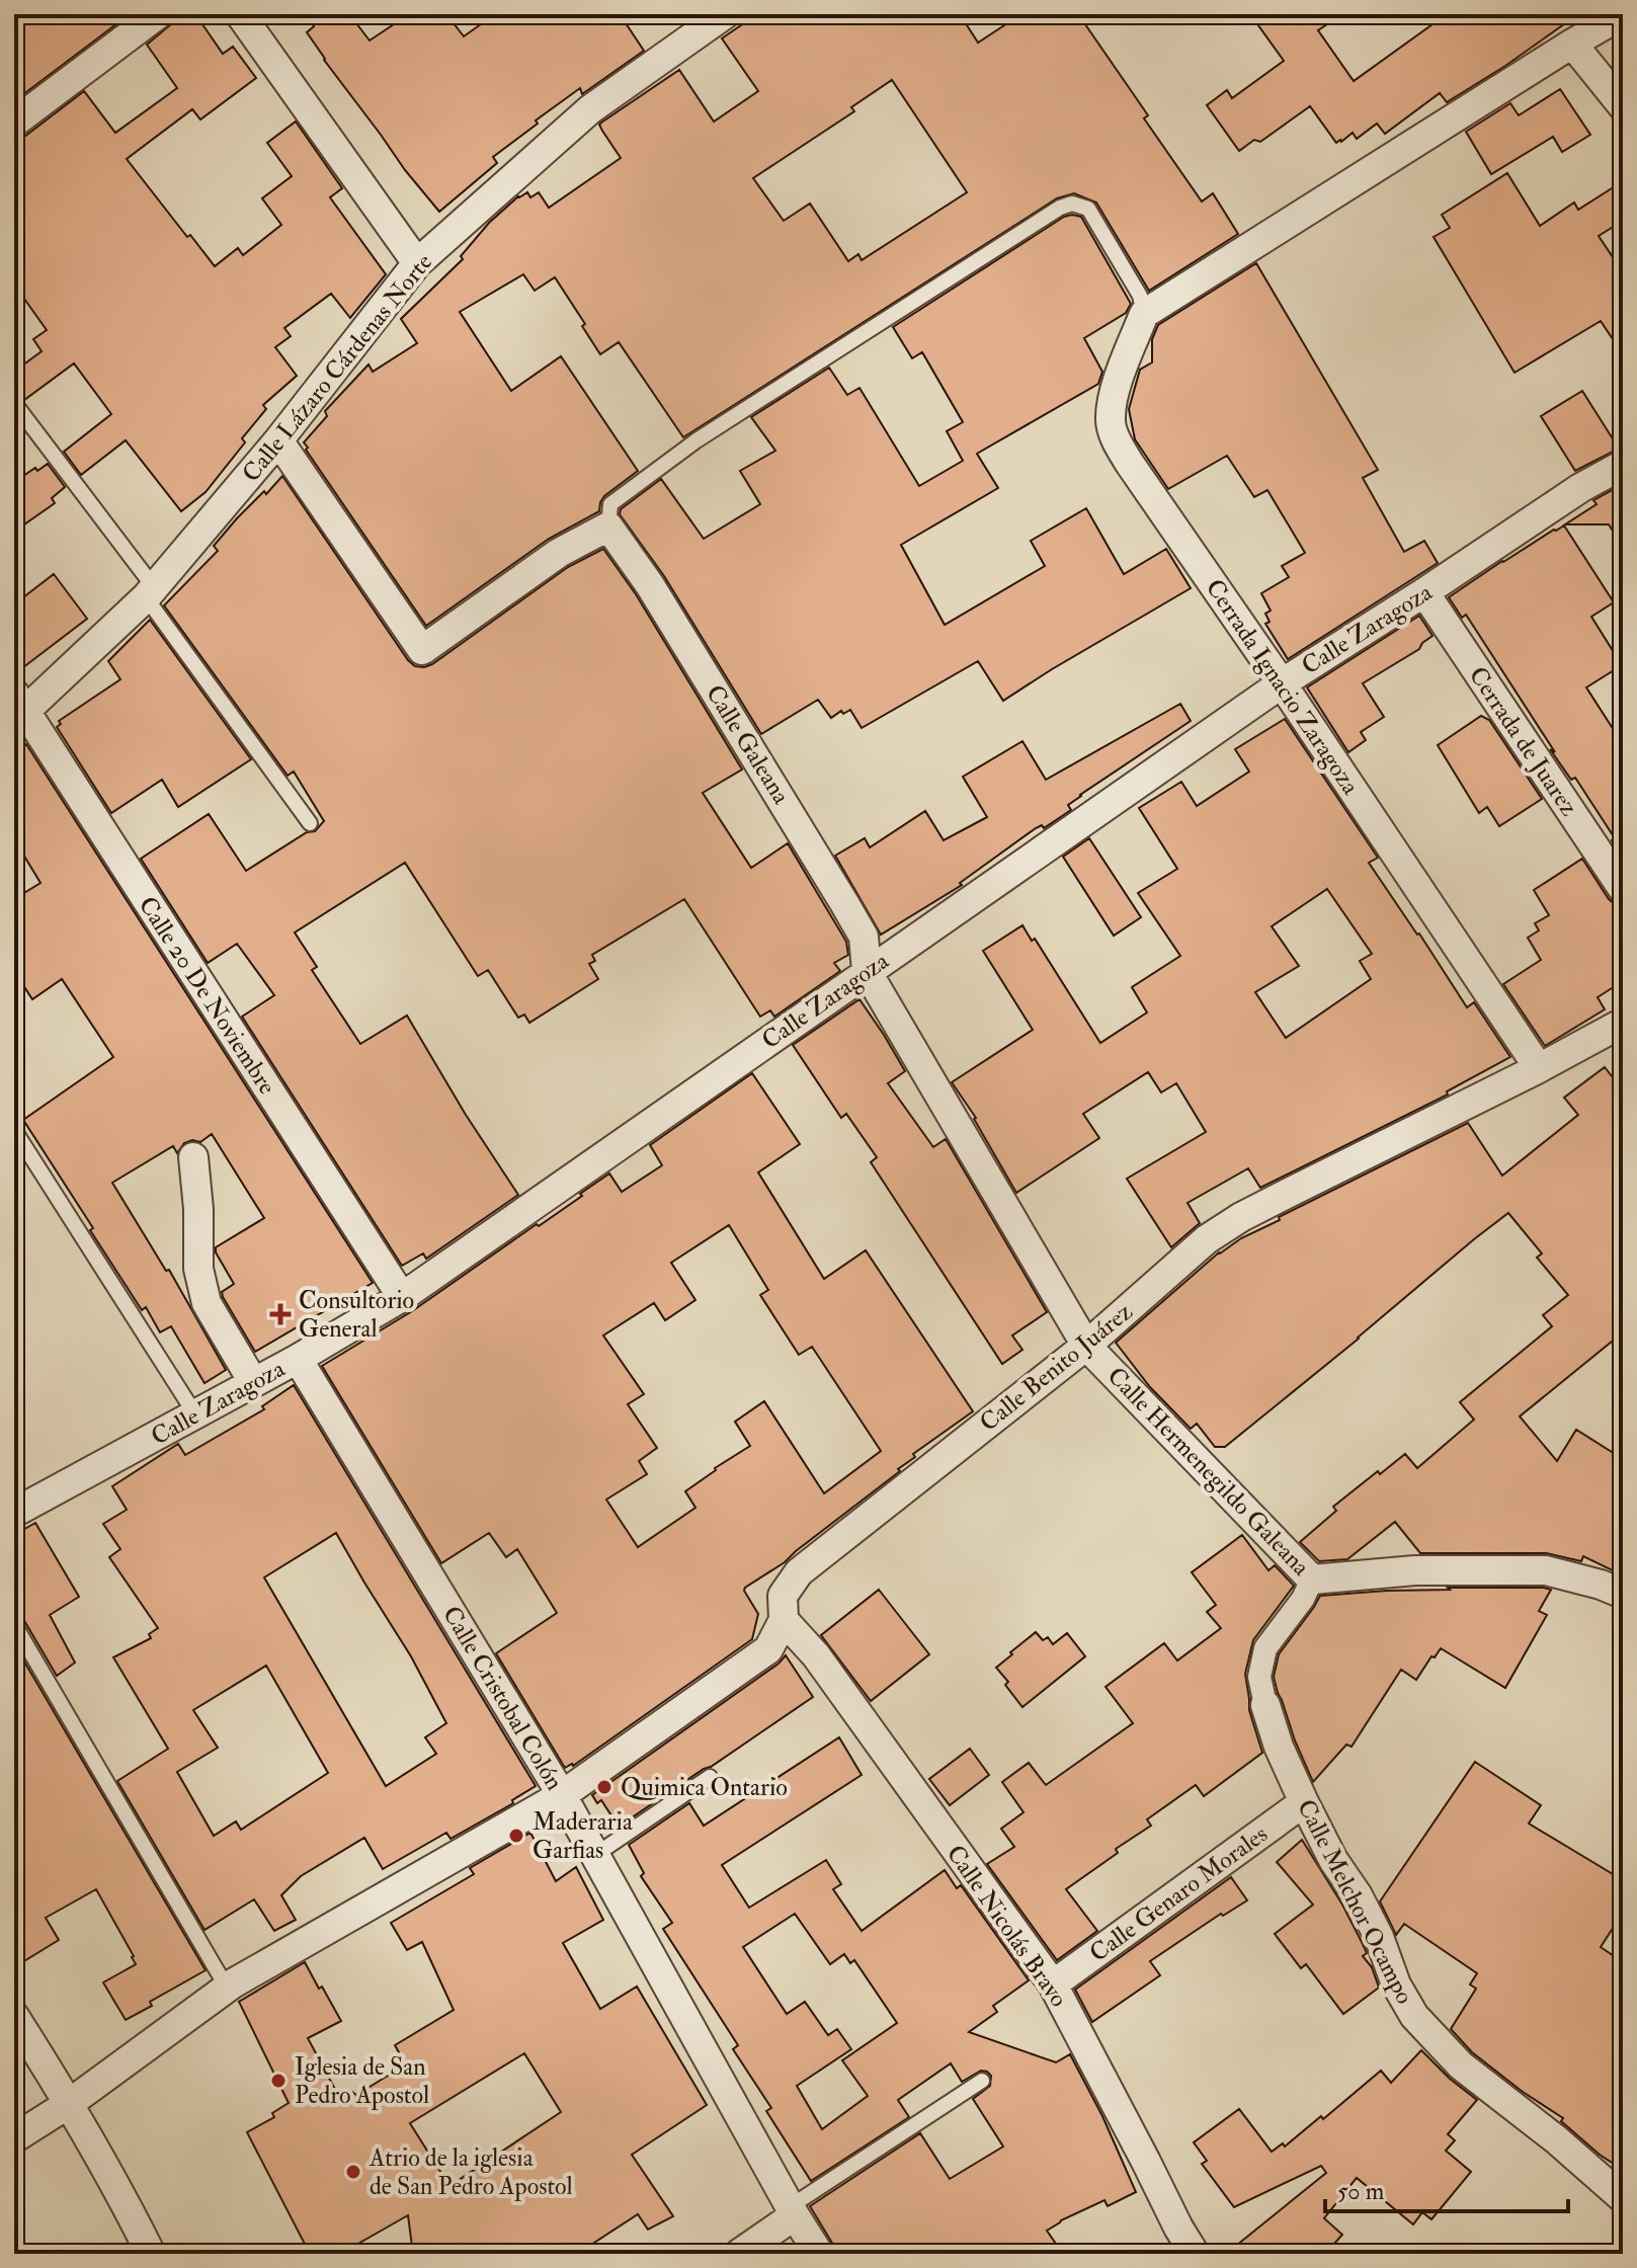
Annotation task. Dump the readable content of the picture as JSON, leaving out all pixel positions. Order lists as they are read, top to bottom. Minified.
{"streets":{"street":["Calle Lázaro Cárdenas Norte","Calle Zaragoza","Cerrada Ignacio Zaragoza","Cerrada de Juarez","Calle Galeana","Calle 20 De Noviembre","Calle Benito Juárez","Calle Hermenegildo Galeana","Calle Cristobal Colón","Calle Genaro Morales","Calle Melchor Ocampo","Calle Nicolás Bravo"]},"crossings":[["Calle Lázaro Cárdenas Norte","Calle 20 De Noviembre"],["Calle Zaragoza","Cerrada Ignacio Zaragoza"],["Calle Zaragoza","Cerrada de Juarez"],["Calle Zaragoza","Calle Galeana"],["Calle Zaragoza","Calle 20 De Noviembre"],["Calle Zaragoza","Calle Hermenegildo Galeana"],["Calle Zaragoza","Calle Cristobal Colón"],["Cerrada Ignacio Zaragoza","Calle Benito Juárez"],["Calle Galeana","Calle Hermenegildo Galeana"],["Calle Benito Juárez","Calle Hermenegildo Galeana"],["Calle Benito Juárez","Calle Cristobal Colón"],["Calle Benito Juárez","Calle Nicolás Bravo"],["Calle Hermenegildo Galeana","Calle Melchor Ocampo"],["Calle Genaro Morales","Calle Melchor Ocampo"],["Calle Genaro Morales","Calle Nicolás Bravo"]],"places":{"health":["Consultorio General"],"other":["Quimica Ontario","Maderaria Garfias","Iglesia de San Pedro Apostol","Atrio de la iglesia de San Pedro Apostol"]},"scale_bar":"50 m"}
